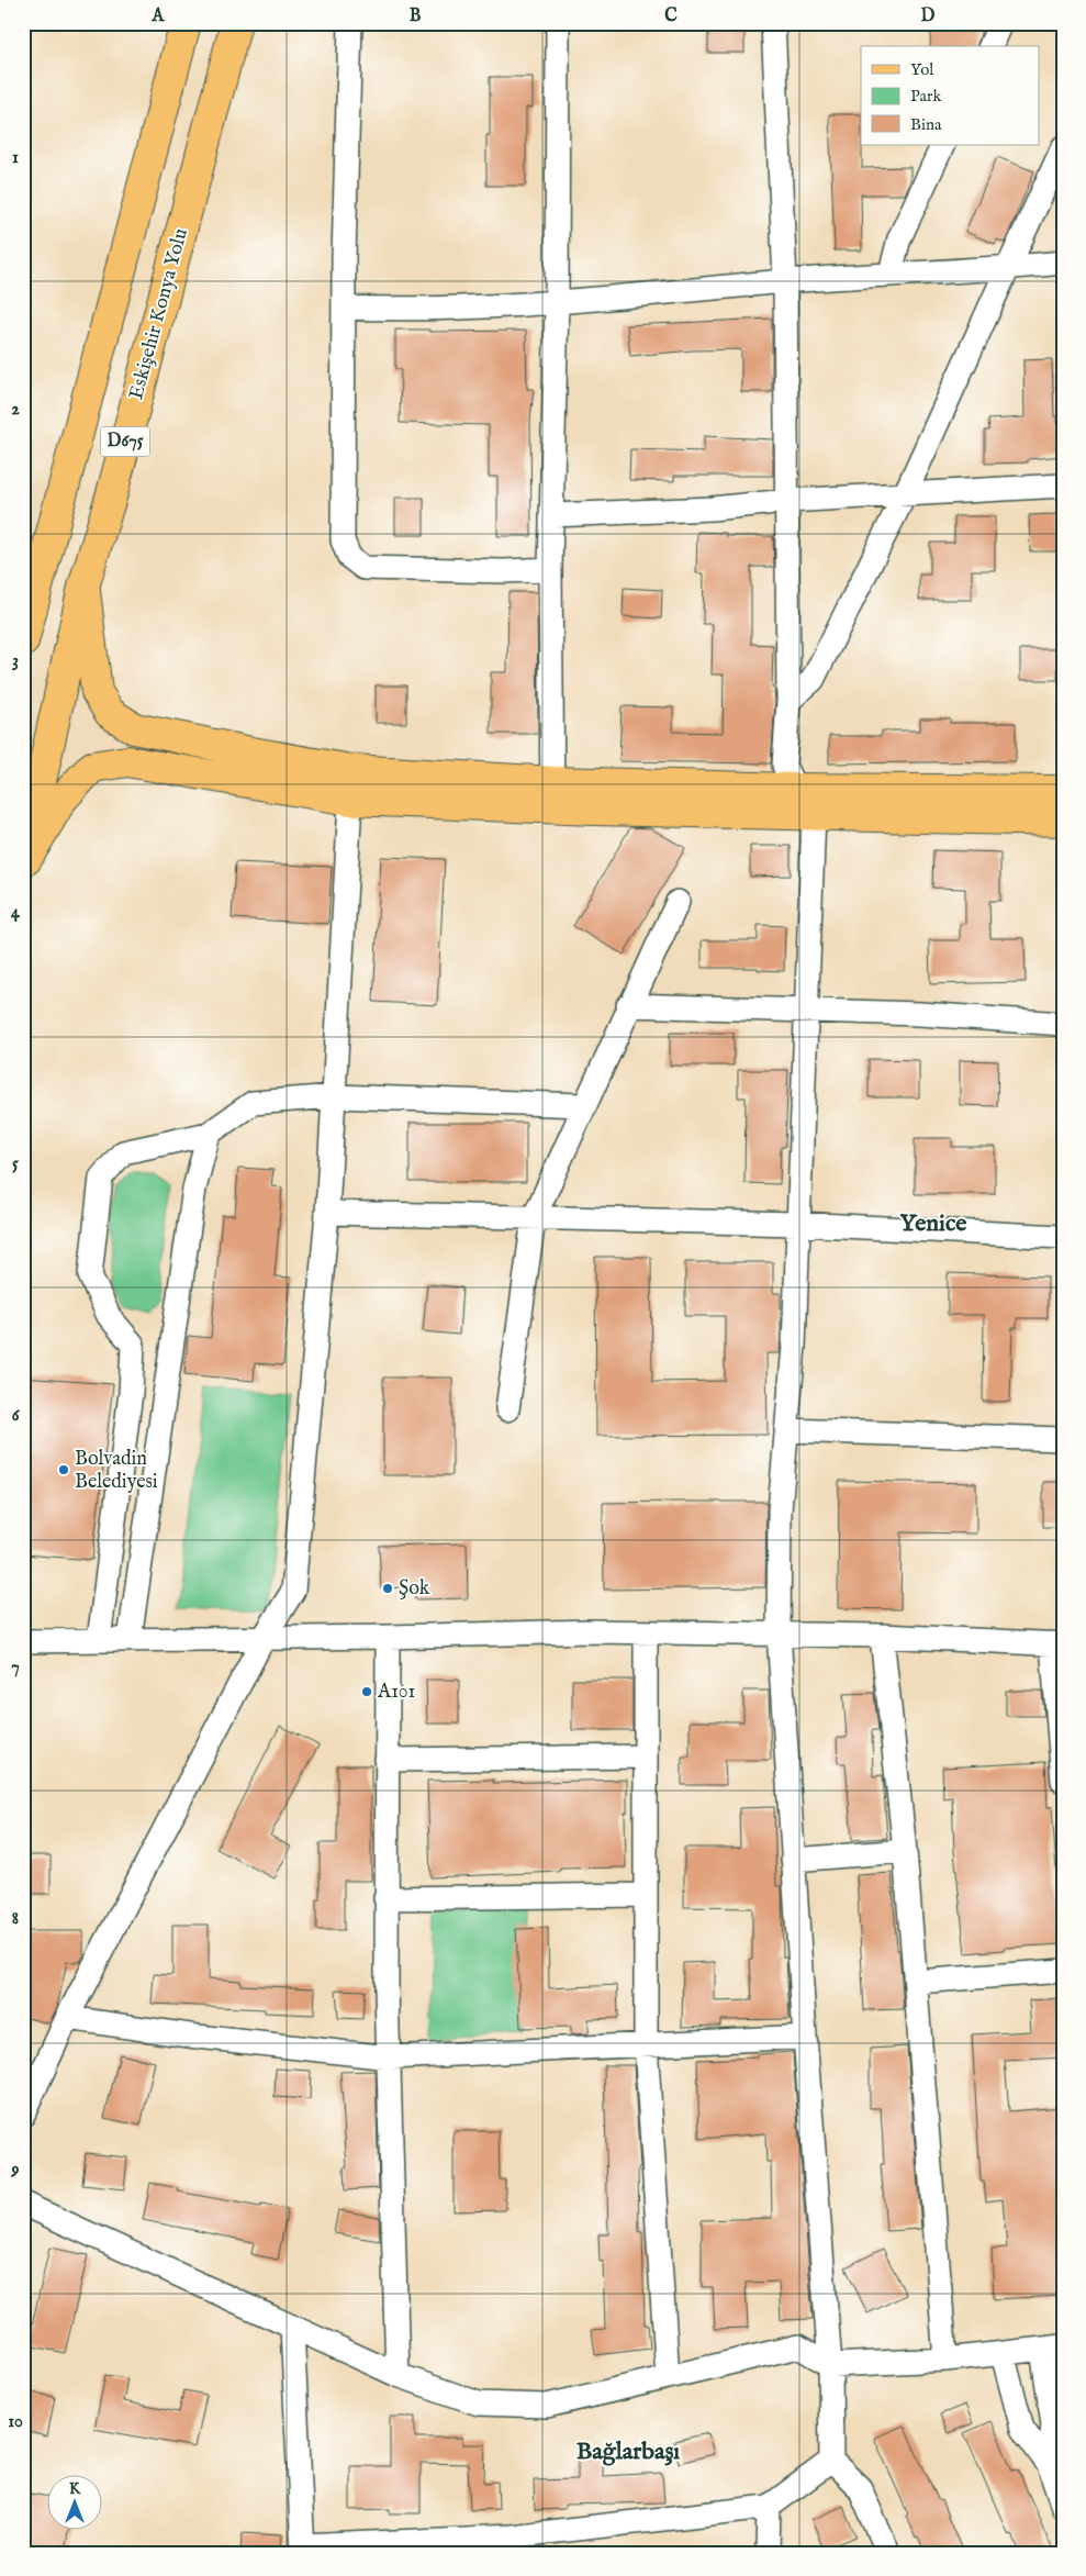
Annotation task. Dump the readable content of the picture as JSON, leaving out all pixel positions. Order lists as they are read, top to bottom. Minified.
{"streets":{"main road":["Eskişehir Konya Yolu","D675"]},"districts":["Yenice","Bağlarbaşı"],"places":["Bolvadin Belediyesi","Şok","A101"],"legend":["Yol","Park","Bina"],"north":"top","grid":{"columns":["A","B","C","D"],"rows":["1","2","3","4","5","6","7","8","9","10"]}}
